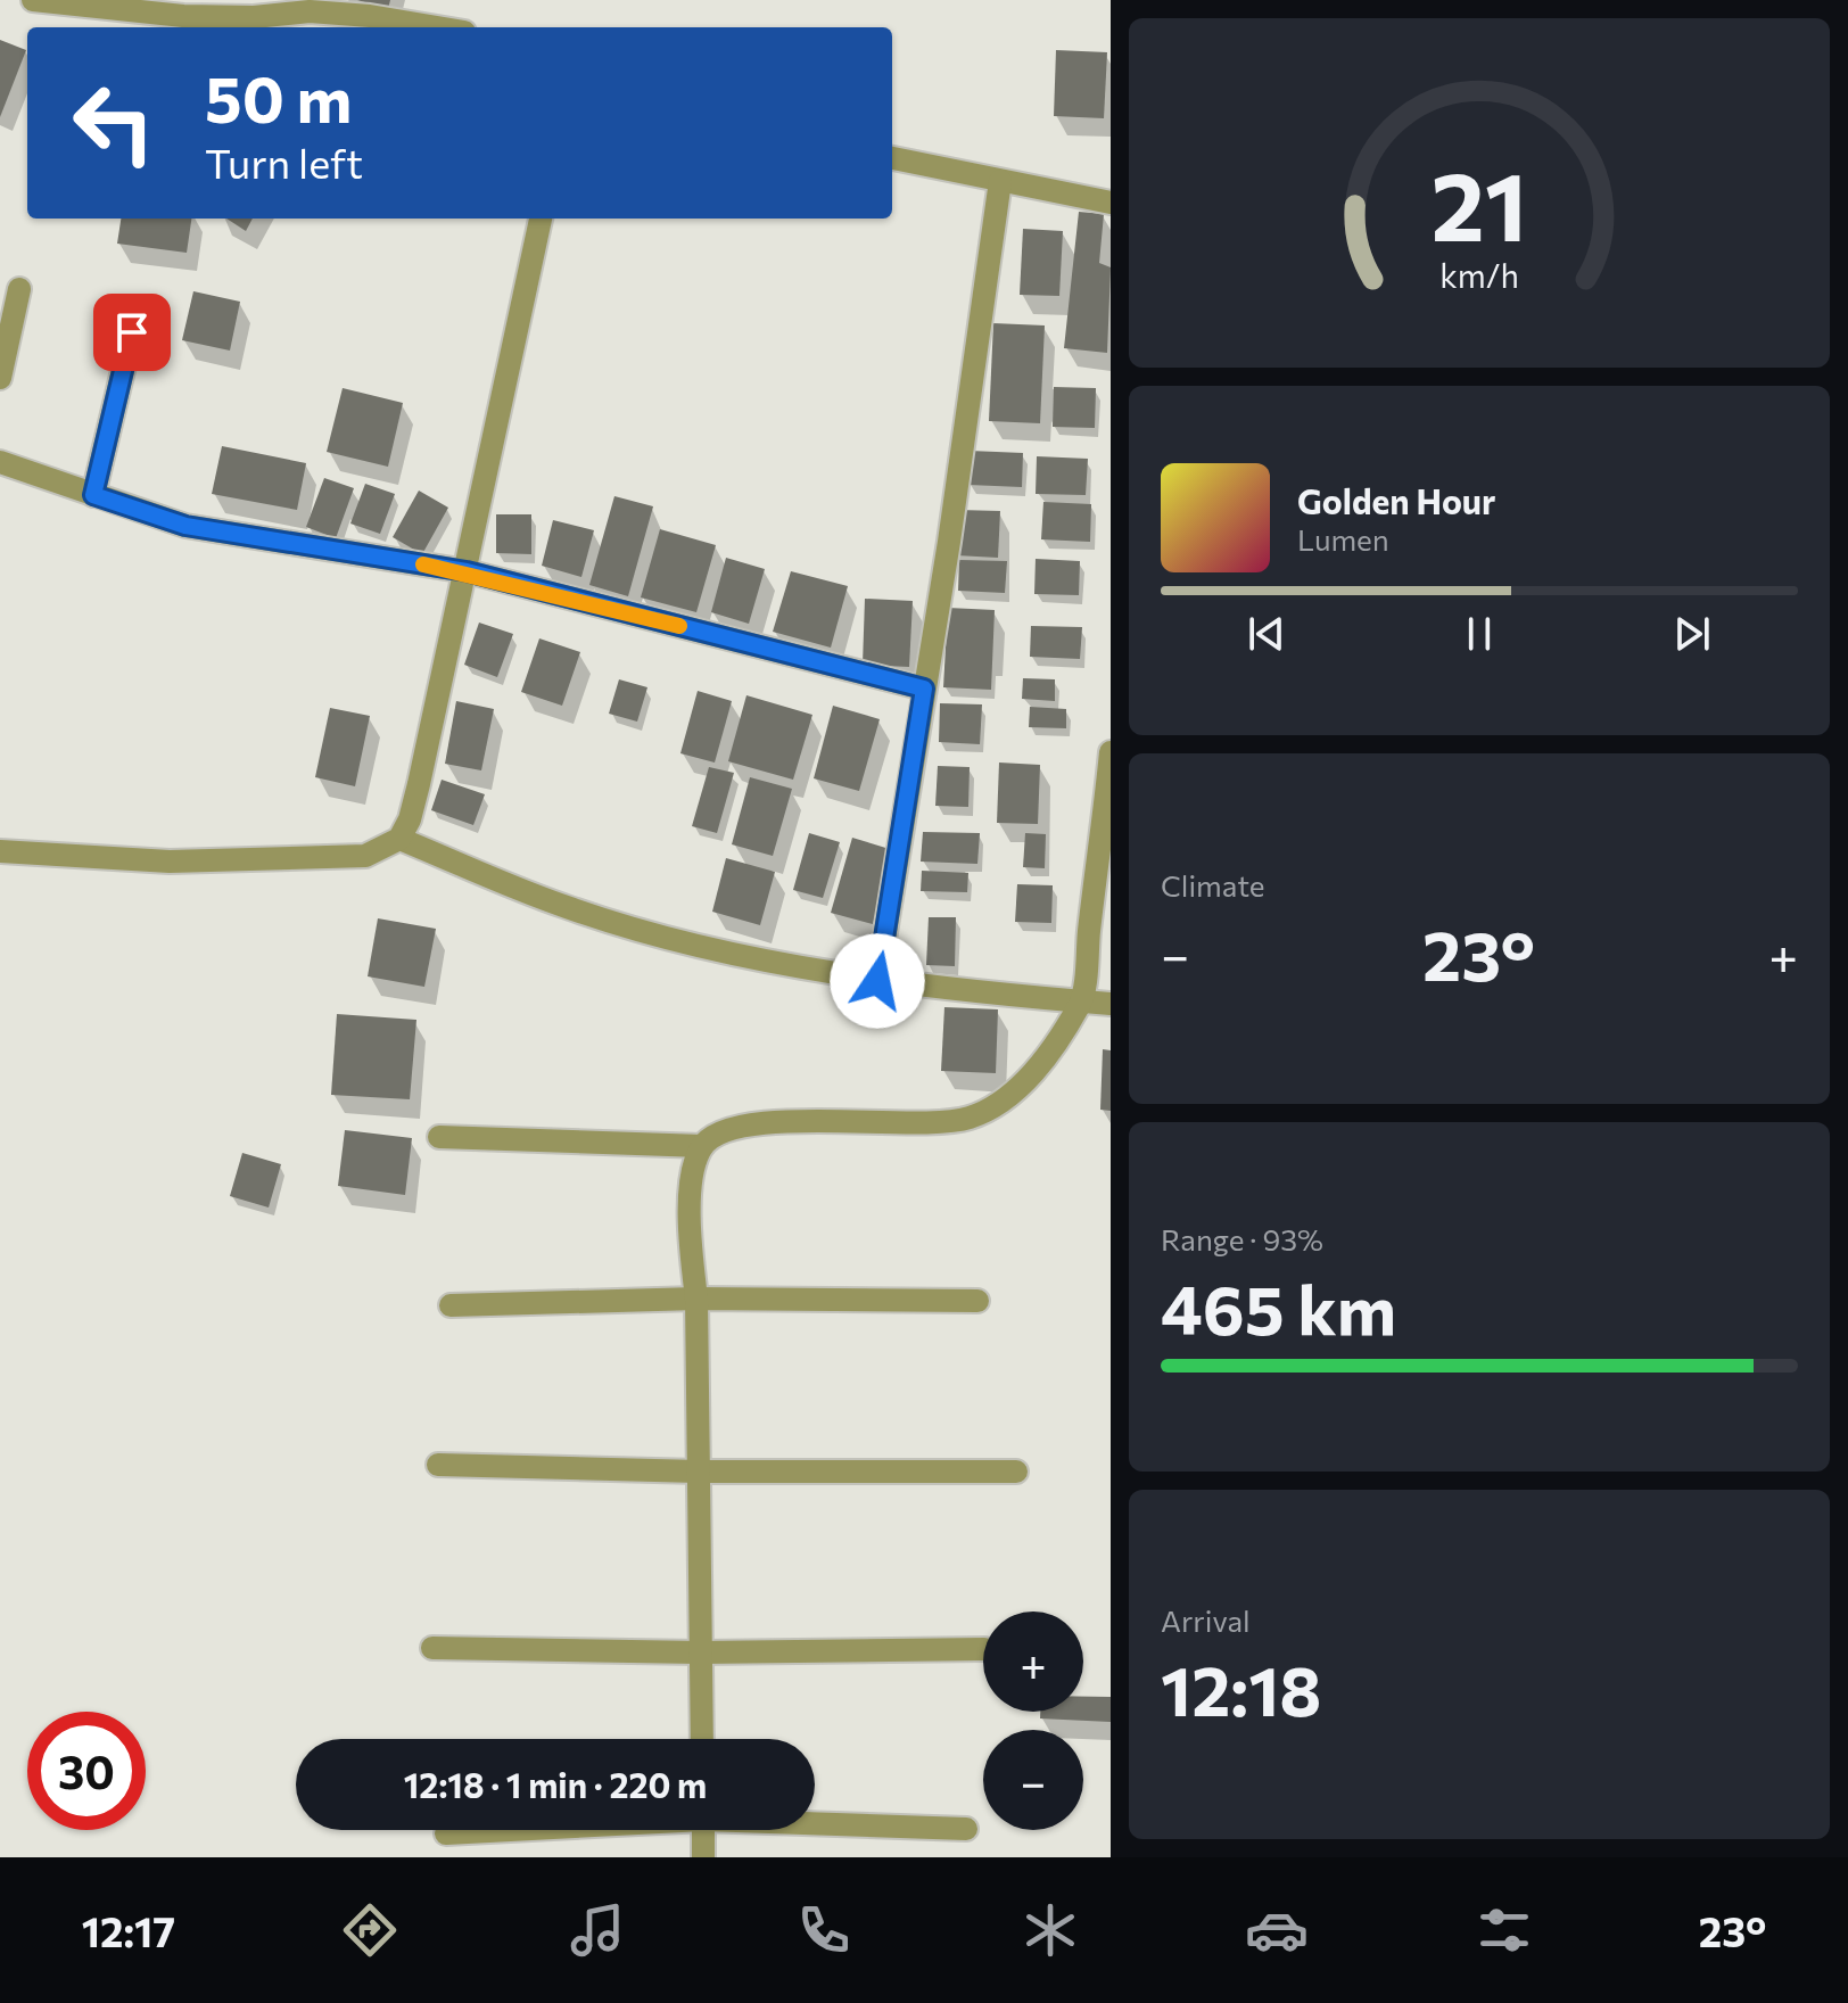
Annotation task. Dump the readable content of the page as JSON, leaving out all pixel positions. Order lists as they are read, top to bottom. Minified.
{"page":{"turn":["50 m","Turn left"],"song":["Golden Hour","Lumen"],"tile":["Climate",["Range · 93%","465 km"],["Arrival","12:18"]],"heat":["−","23°","+"],"map_buttons":["+","−"],"limit":"30","trip":"12:18 · 1 min · 220 m","tabs":["12:17","23°"],"gauge":["21","km/h"]}}
